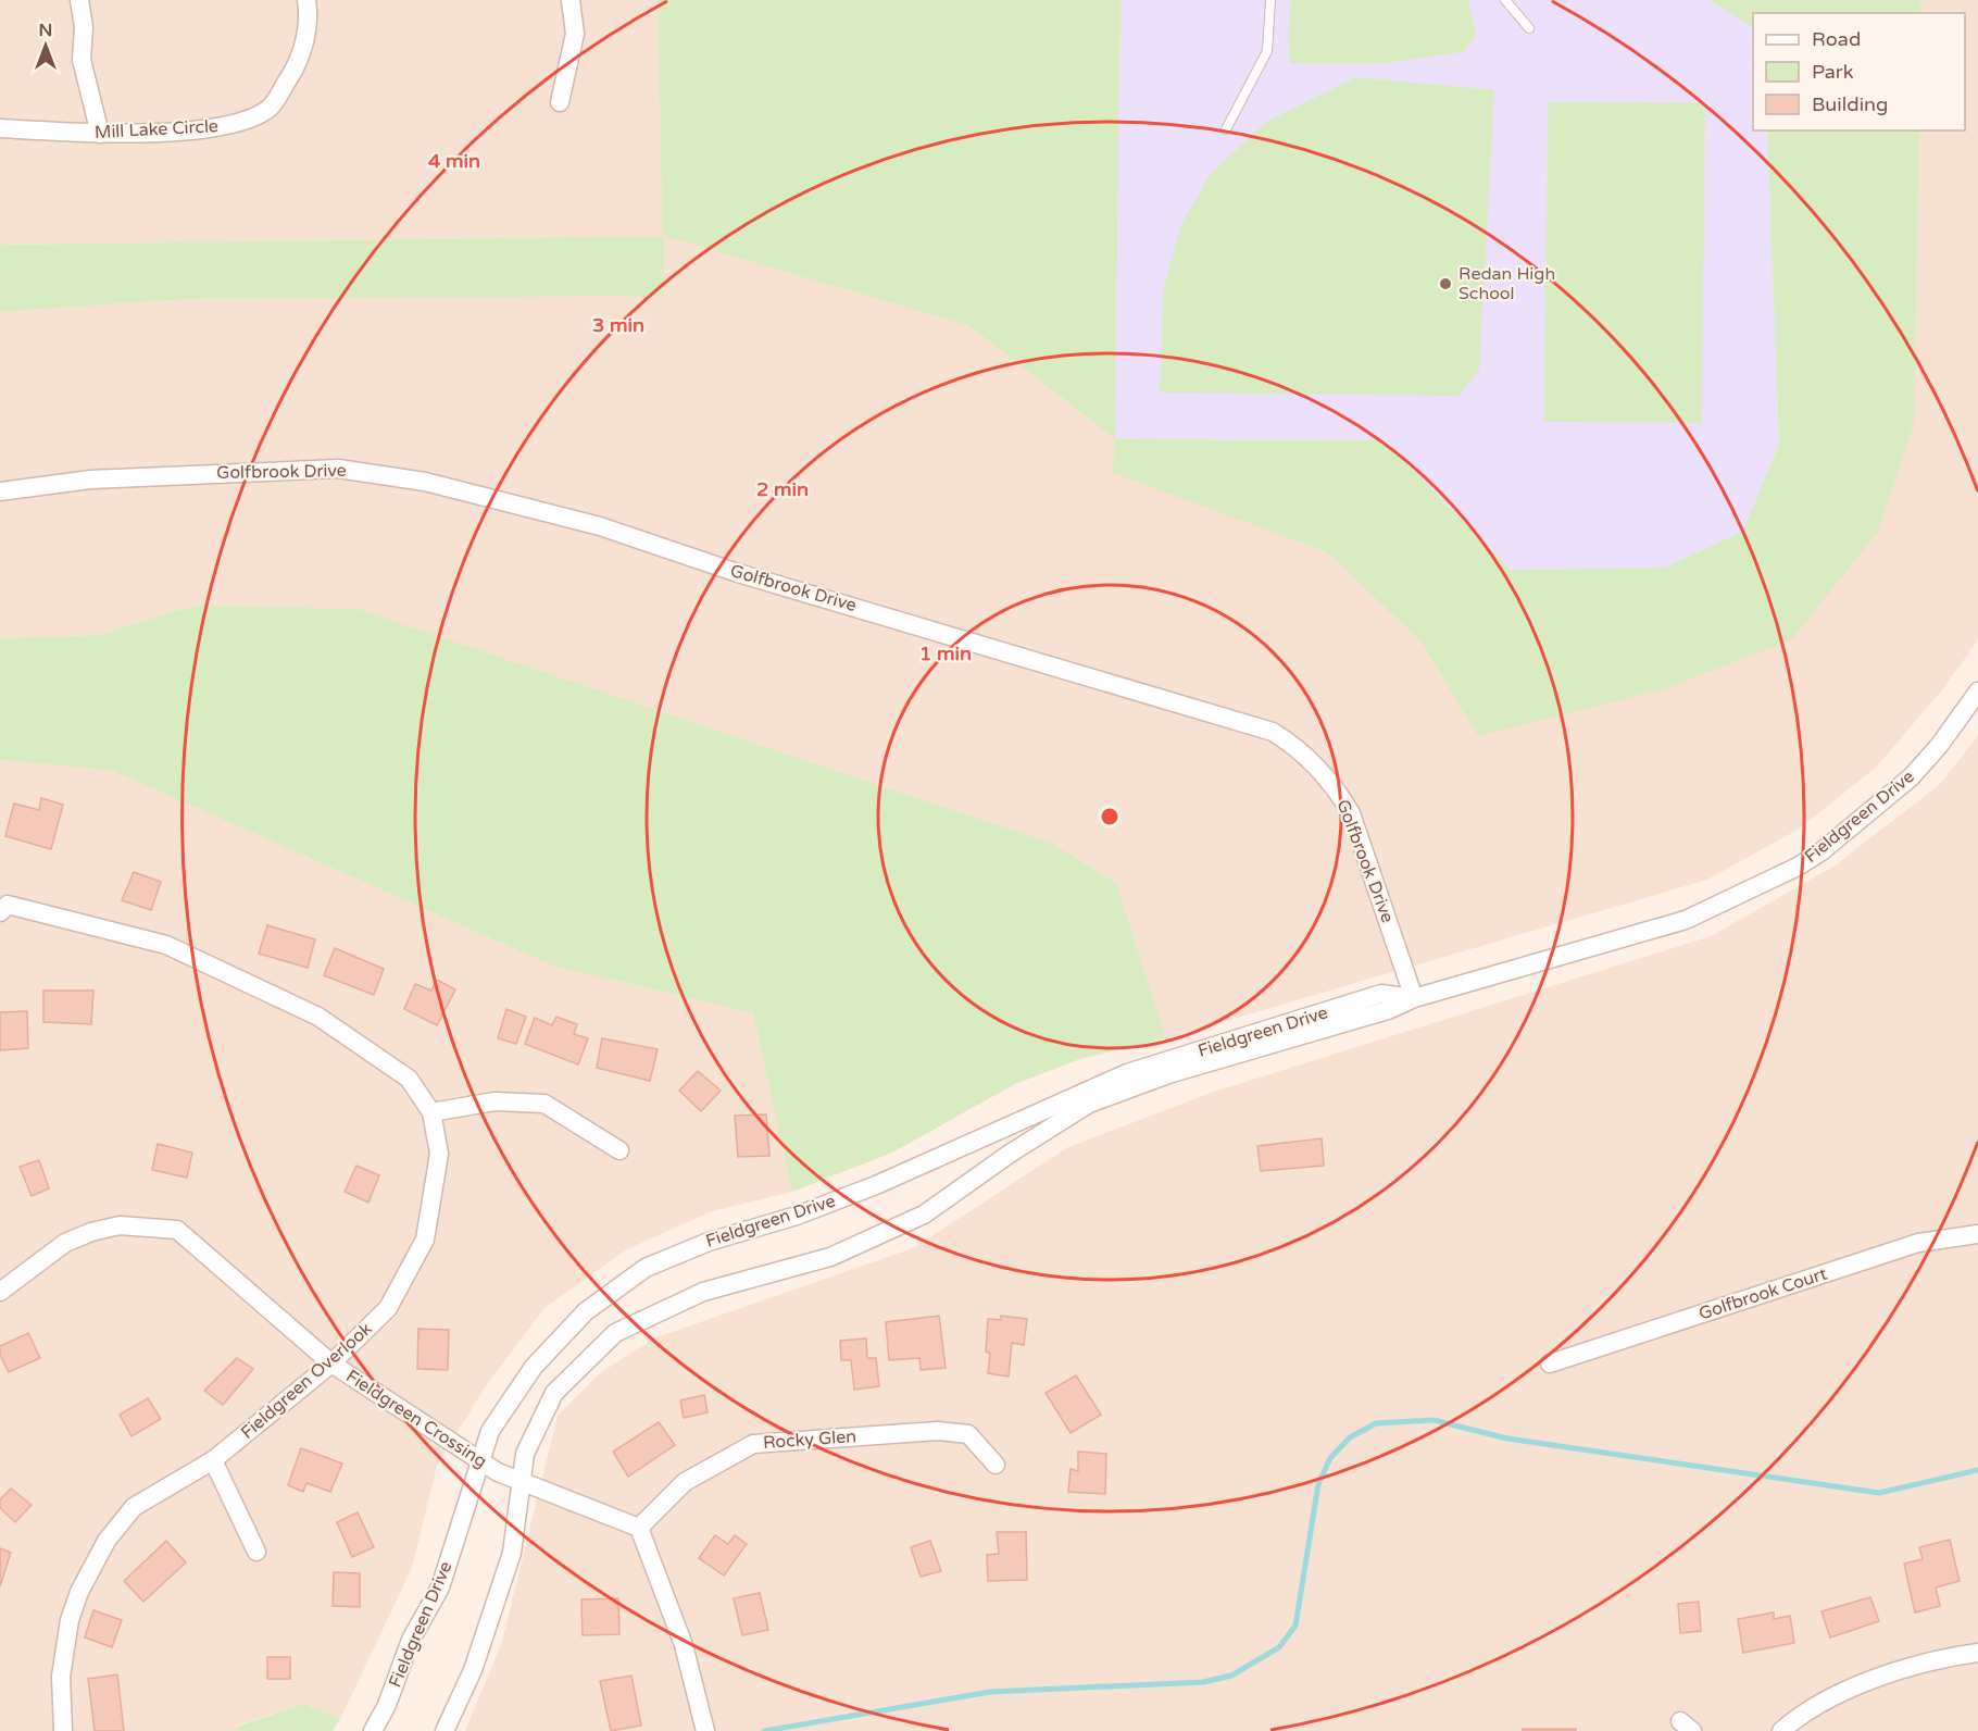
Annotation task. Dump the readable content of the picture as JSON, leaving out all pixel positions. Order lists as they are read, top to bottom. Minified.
{"streets":{"street":["Mill Lake Circle","Golfbrook Drive","Fieldgreen Drive","Golfbrook Court","Fieldgreen Overlook","Fieldgreen Crossing","Rocky Glen"]},"crossings":[["Golfbrook Drive","Fieldgreen Drive"],["Fieldgreen Drive","Fieldgreen Crossing"],["Fieldgreen Overlook","Fieldgreen Crossing"],["Fieldgreen Crossing","Rocky Glen"]],"places":["Redan High School"],"legend":["Road","Park","Building"],"north":"top","rings":["4 min","3 min","2 min","1 min"]}
